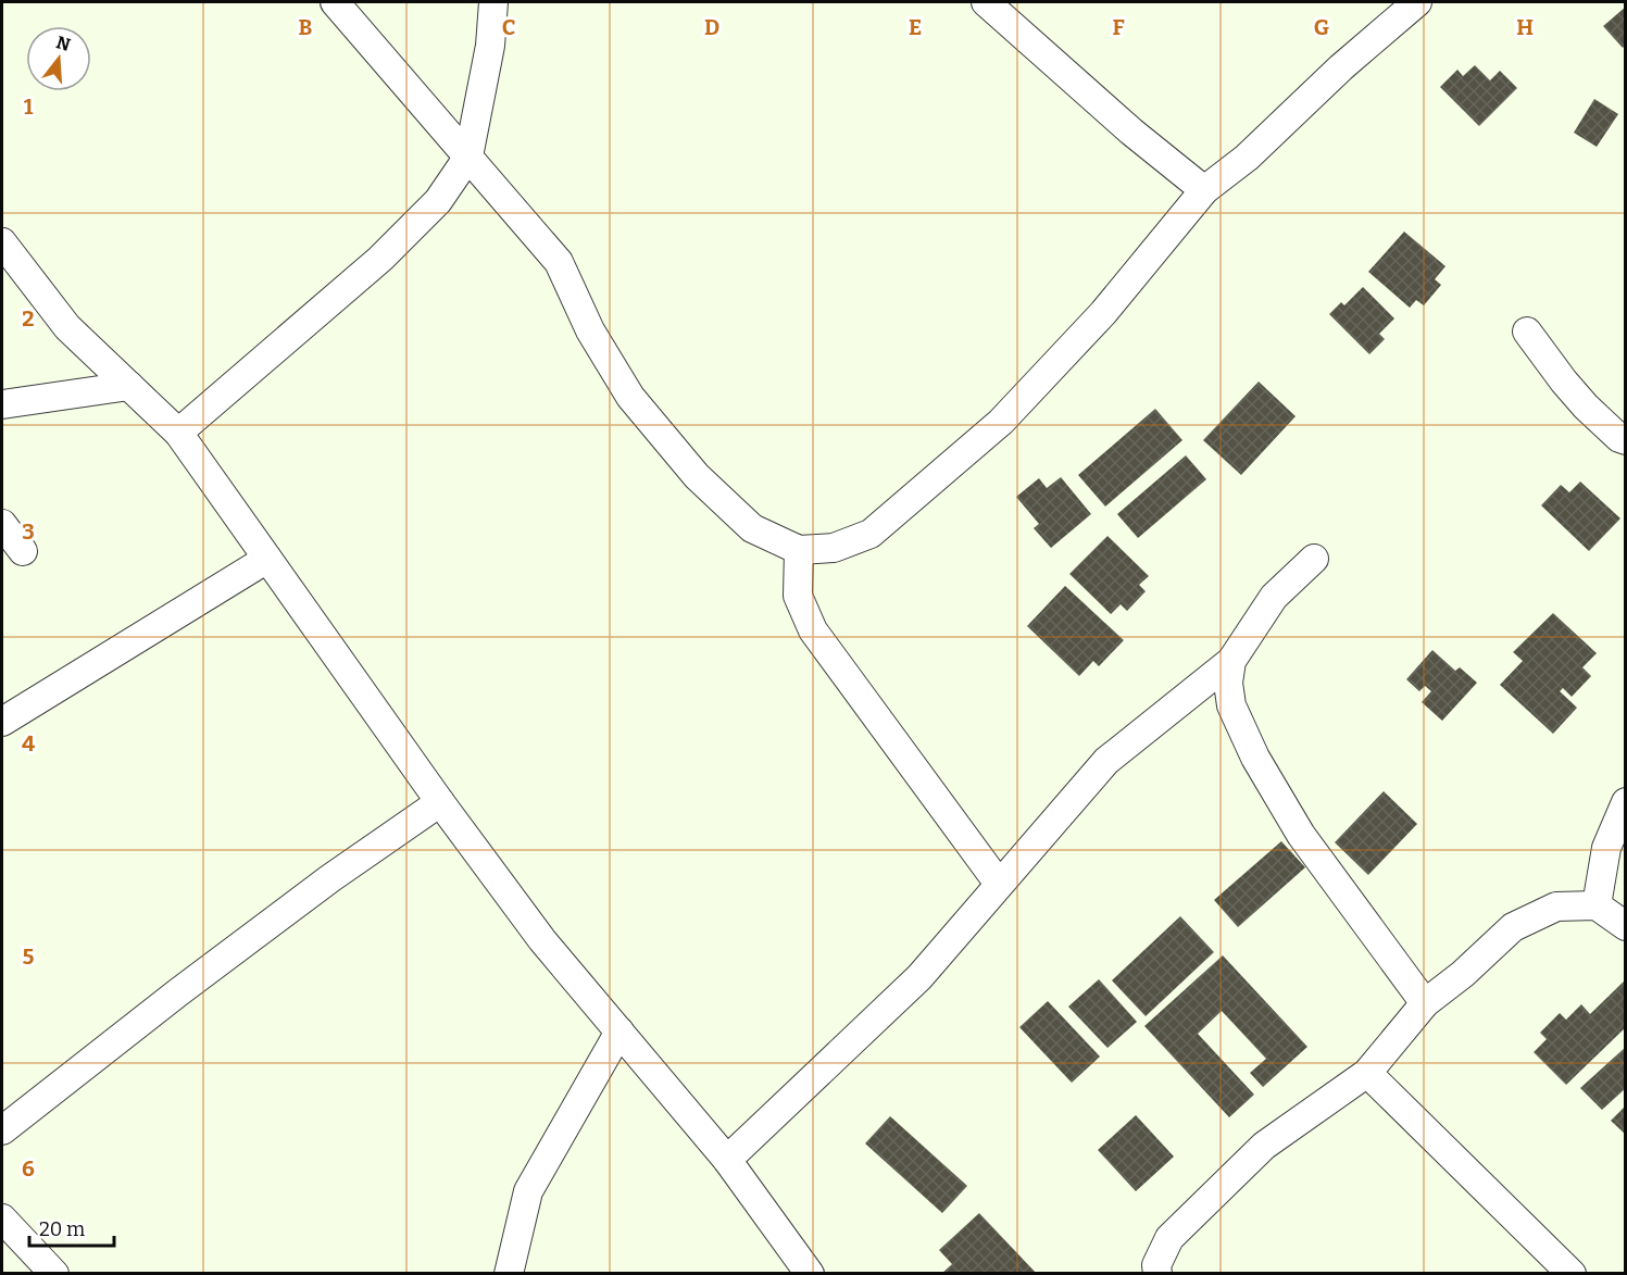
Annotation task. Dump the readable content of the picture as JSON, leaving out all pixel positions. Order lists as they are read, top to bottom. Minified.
{"scale_bar":"20 m","north":"top","grid":{"columns":["B","C","D","E","F","G","H"],"rows":["1","2","3","4","5","6"]}}
